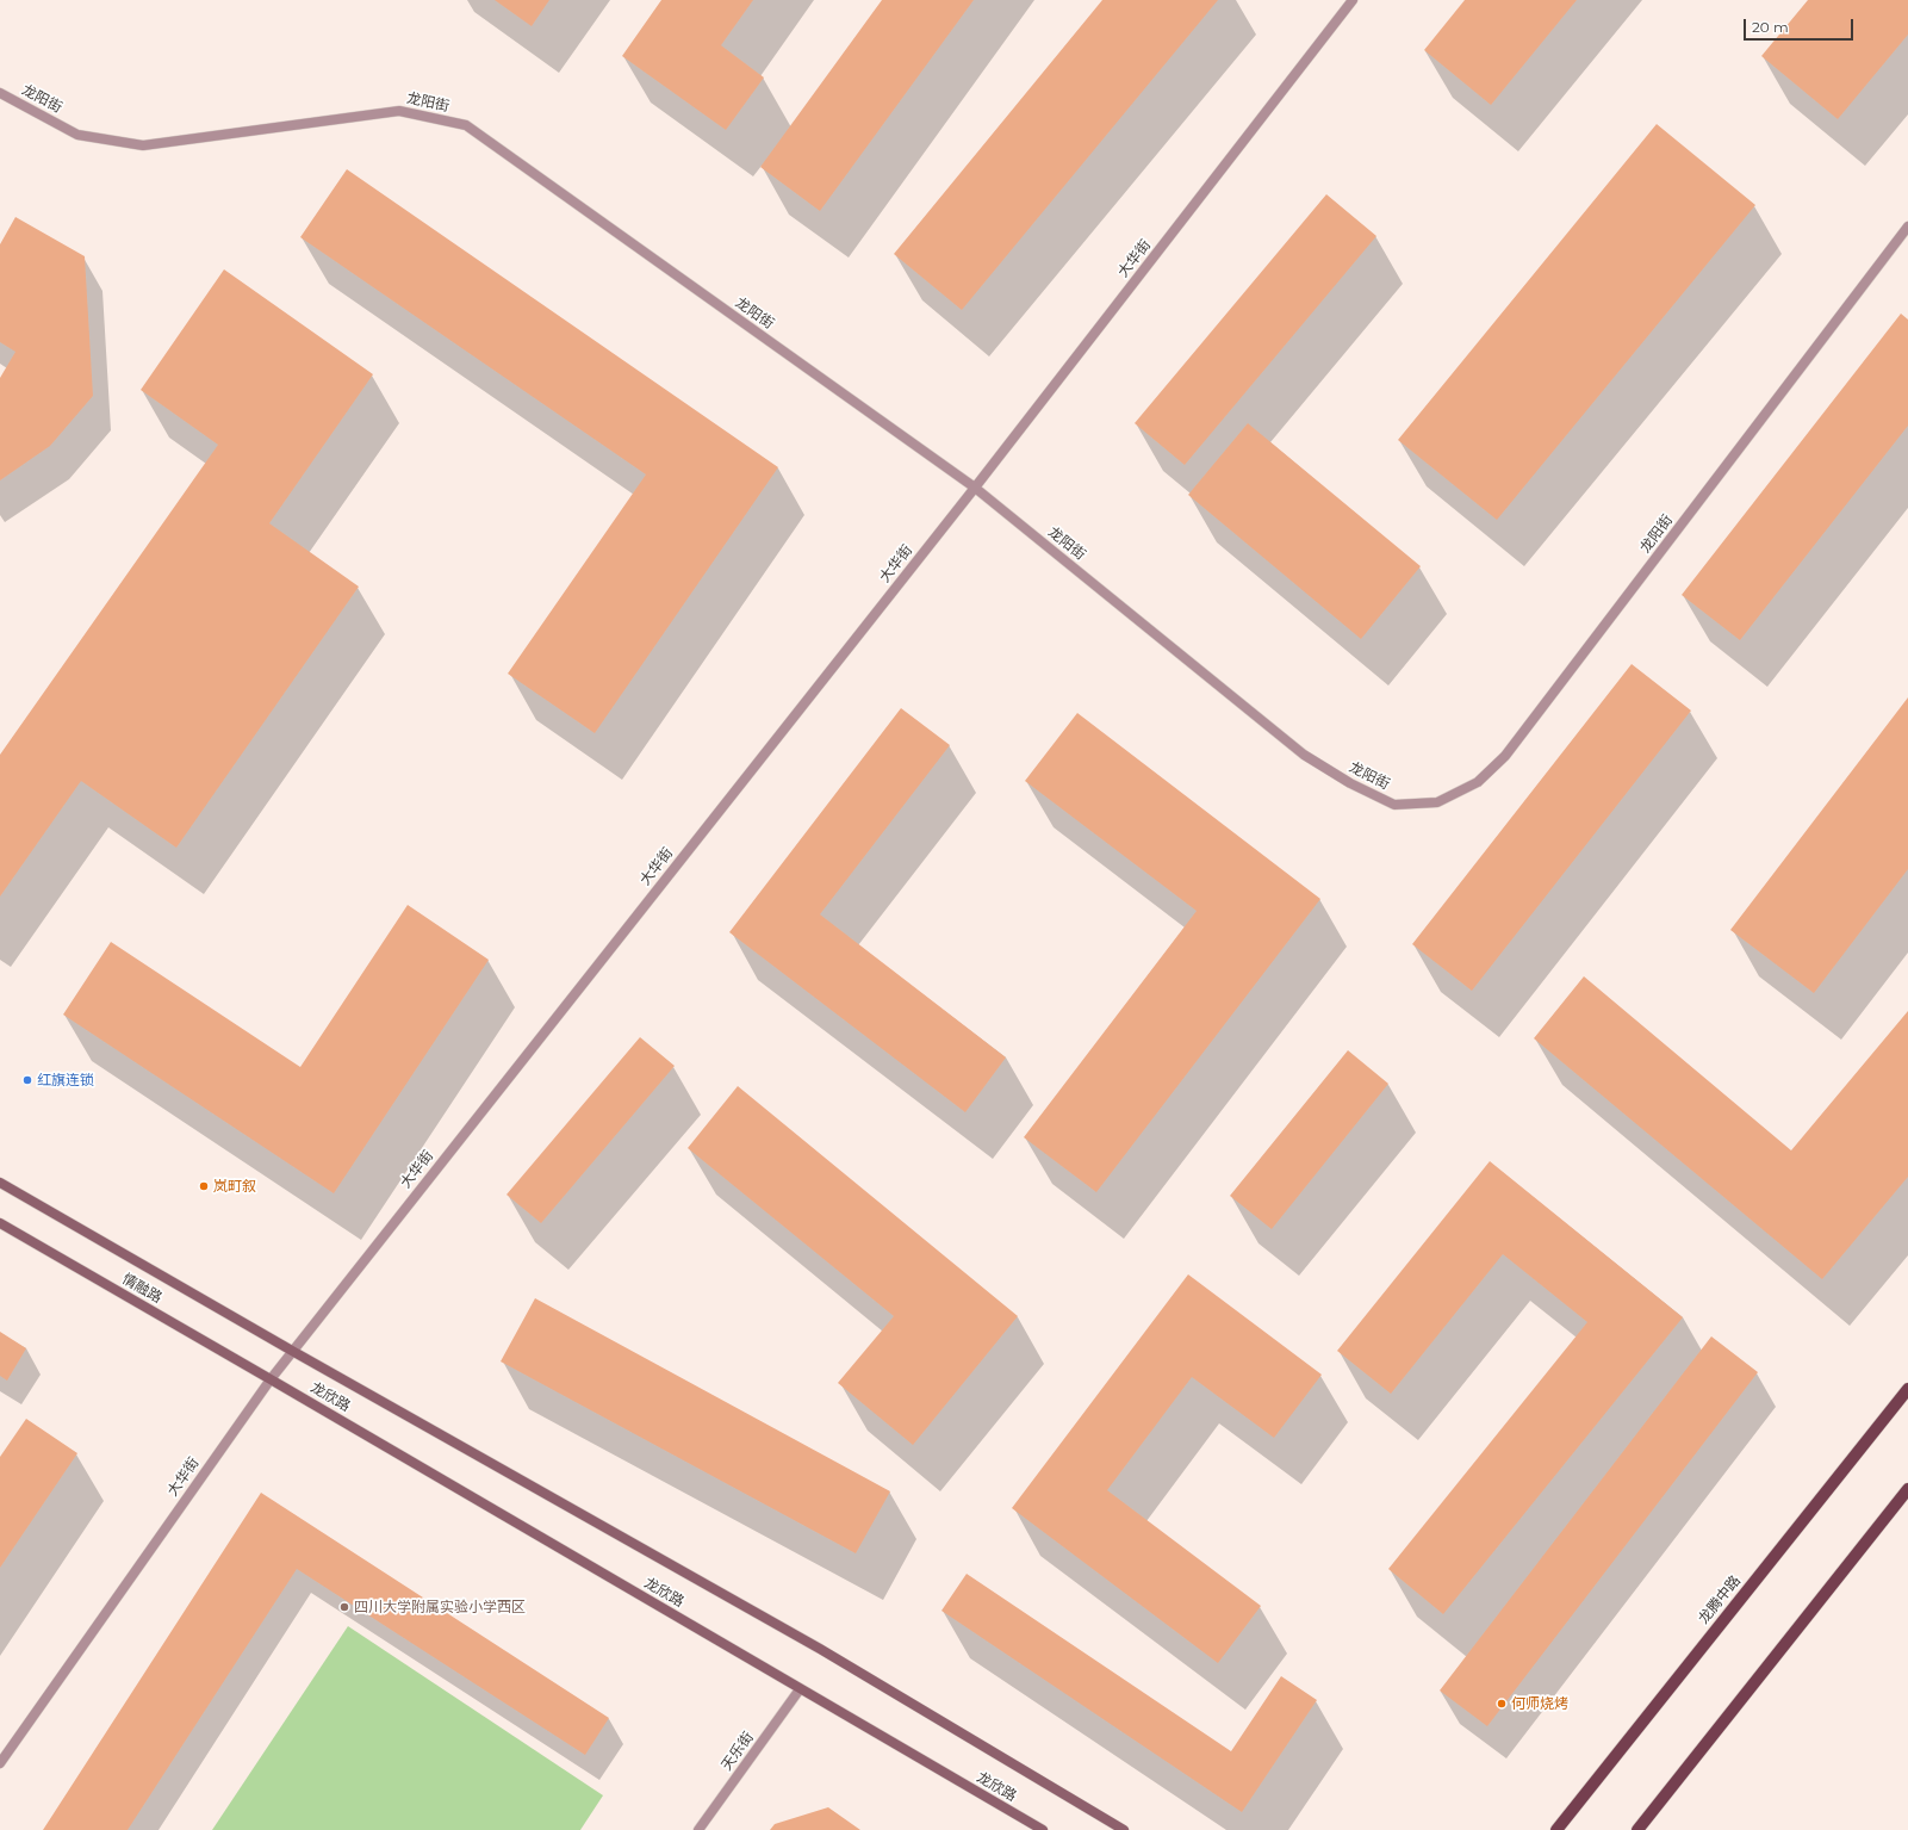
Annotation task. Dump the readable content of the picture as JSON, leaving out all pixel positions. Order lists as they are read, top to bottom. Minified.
{"streets":{"main road":["龙腾中路"],"street":["龙阳街","大华街","情融路","龙欣路","天乐街"]},"crossings":[["龙阳街","大华街"],["大华街","情融路"],["大华街","龙欣路"],["情融路","龙欣路"],["龙欣路","天乐街"]],"places":["红旗连锁","岚町叙","四川大学附属实验小学西区","何师烧烤"],"scale_bar":"20 m"}
